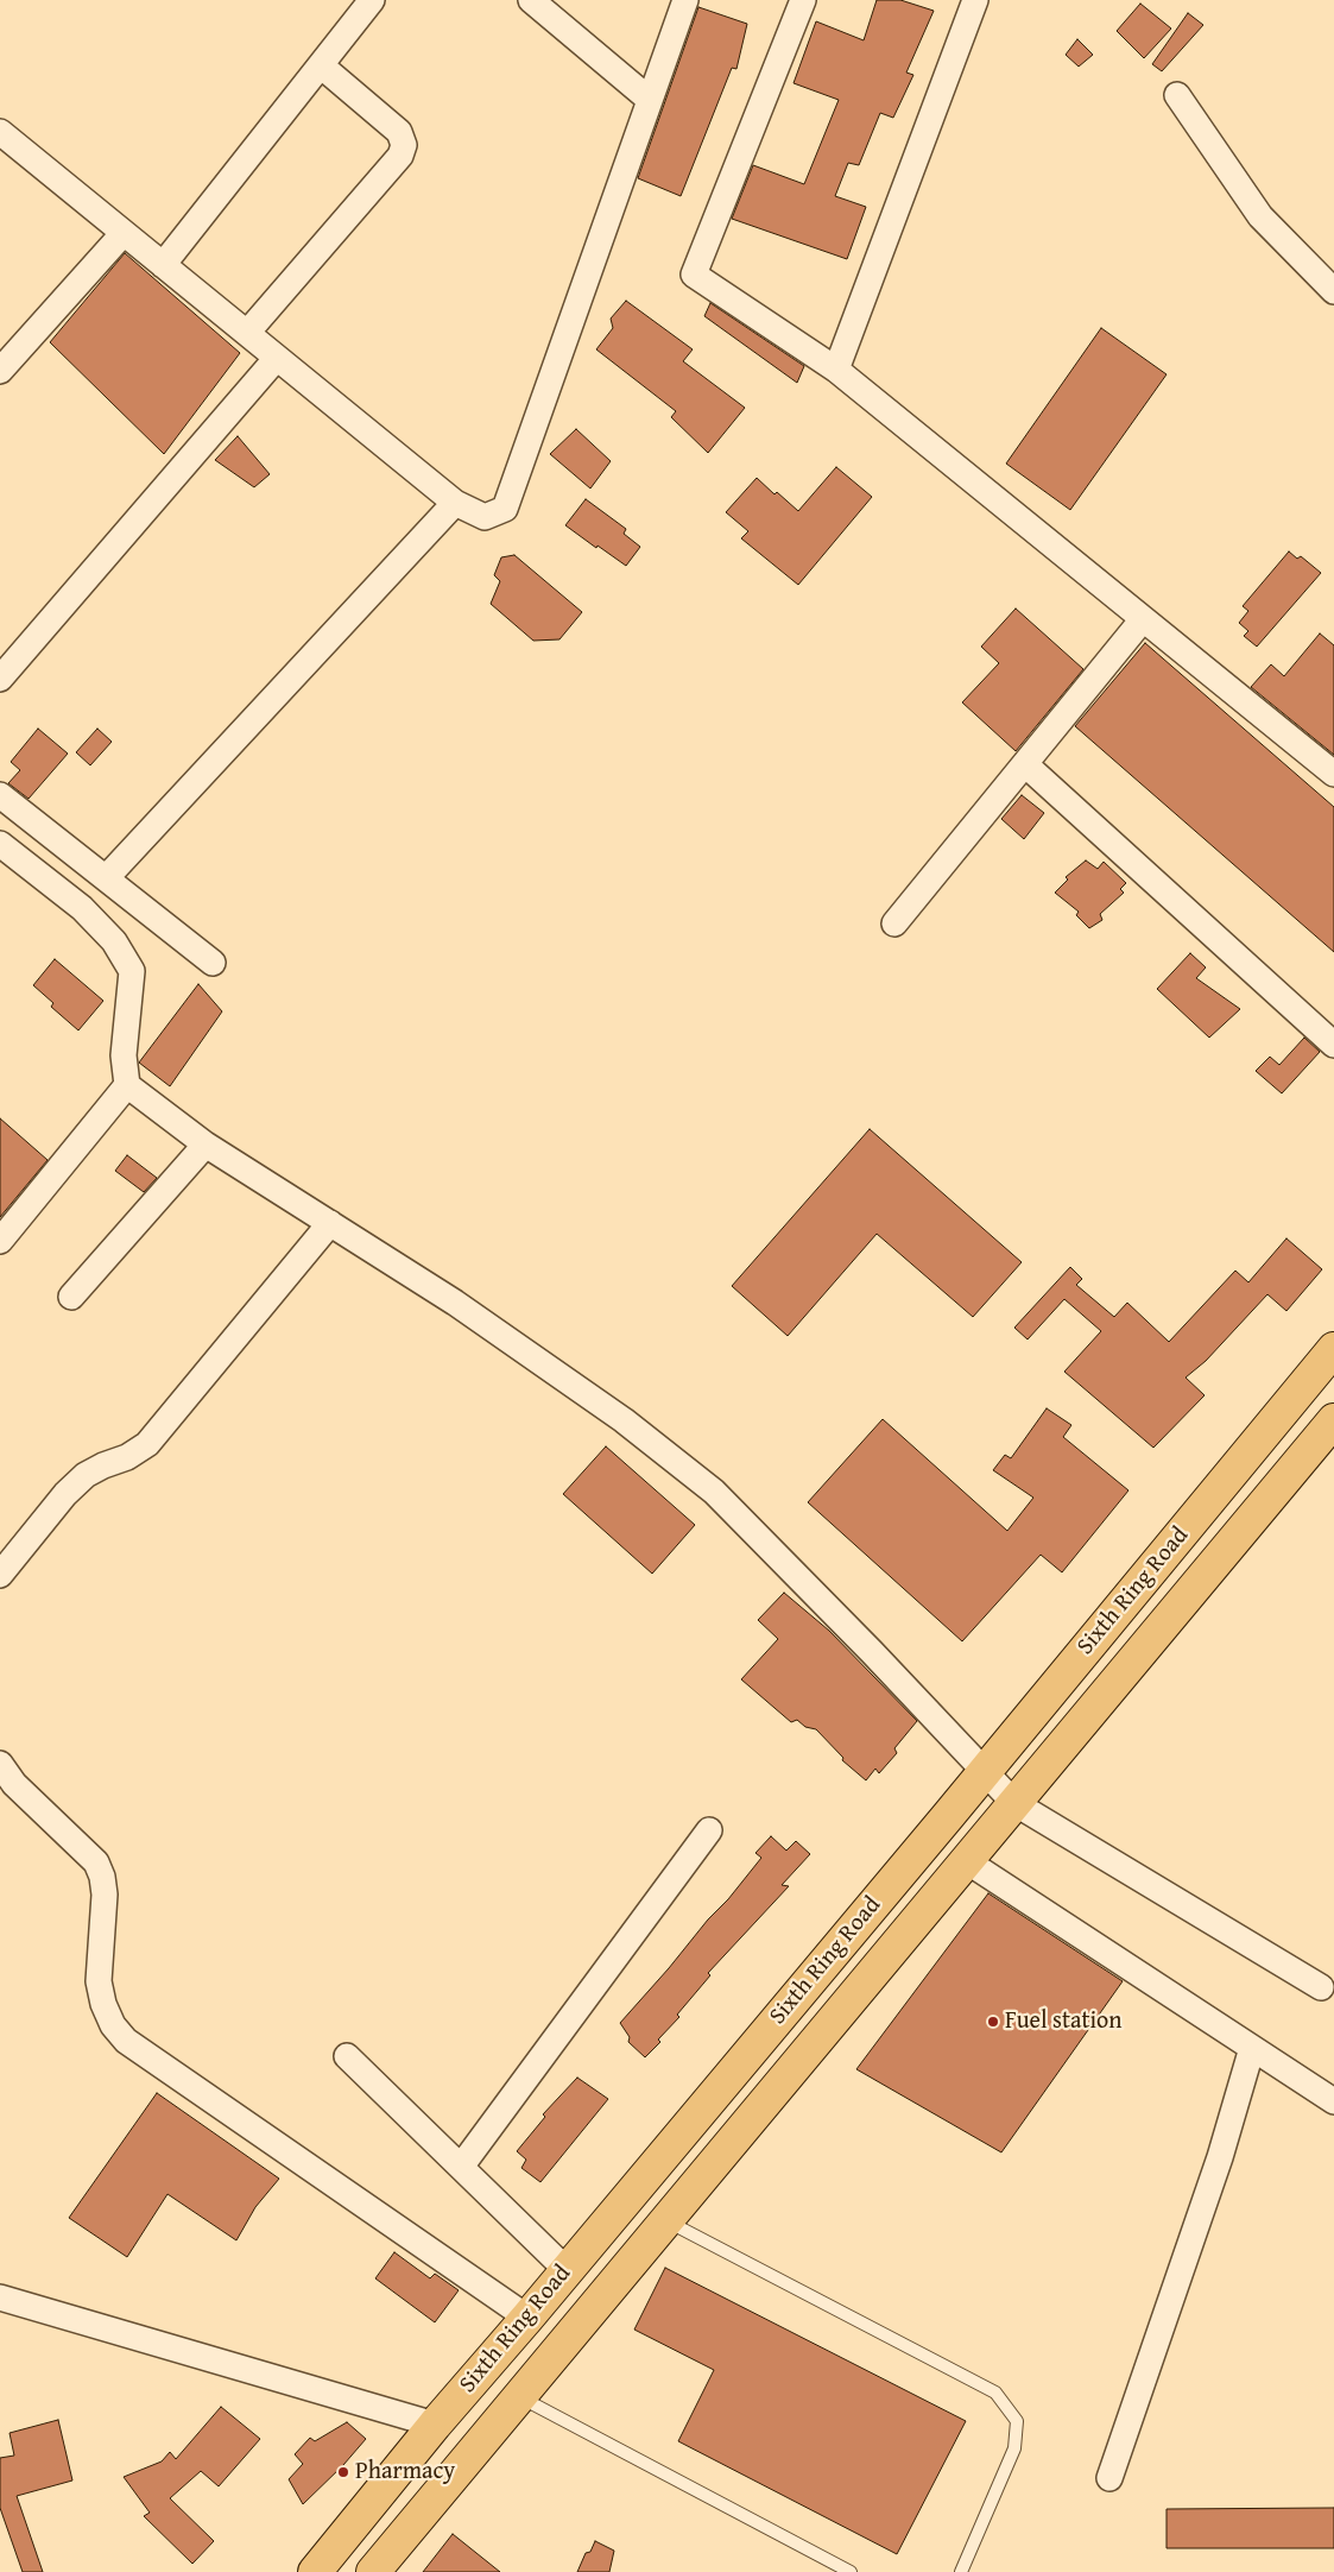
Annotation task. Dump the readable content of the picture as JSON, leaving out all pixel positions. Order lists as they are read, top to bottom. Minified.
{"streets":{"highway":["Sixth Ring Road"]},"places":["Fuel station","Pharmacy"]}
